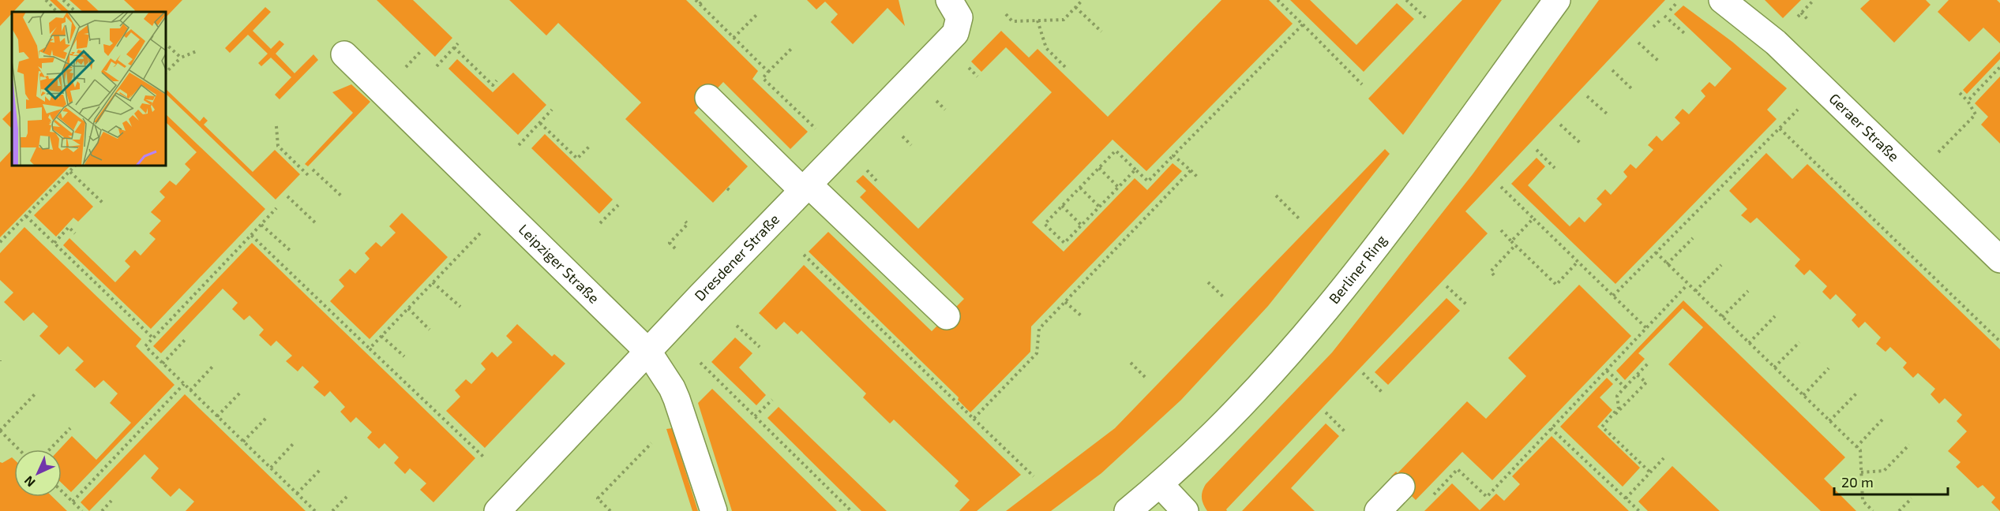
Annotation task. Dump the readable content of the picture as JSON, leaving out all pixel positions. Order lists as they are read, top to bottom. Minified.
{"streets":{"street":["Geraer Straße","Dresdener Straße","Leipziger Straße","Berliner Ring"]},"crossings":[["Dresdener Straße","Leipziger Straße"]],"scale_bar":"20 m","north":"bottom left"}
